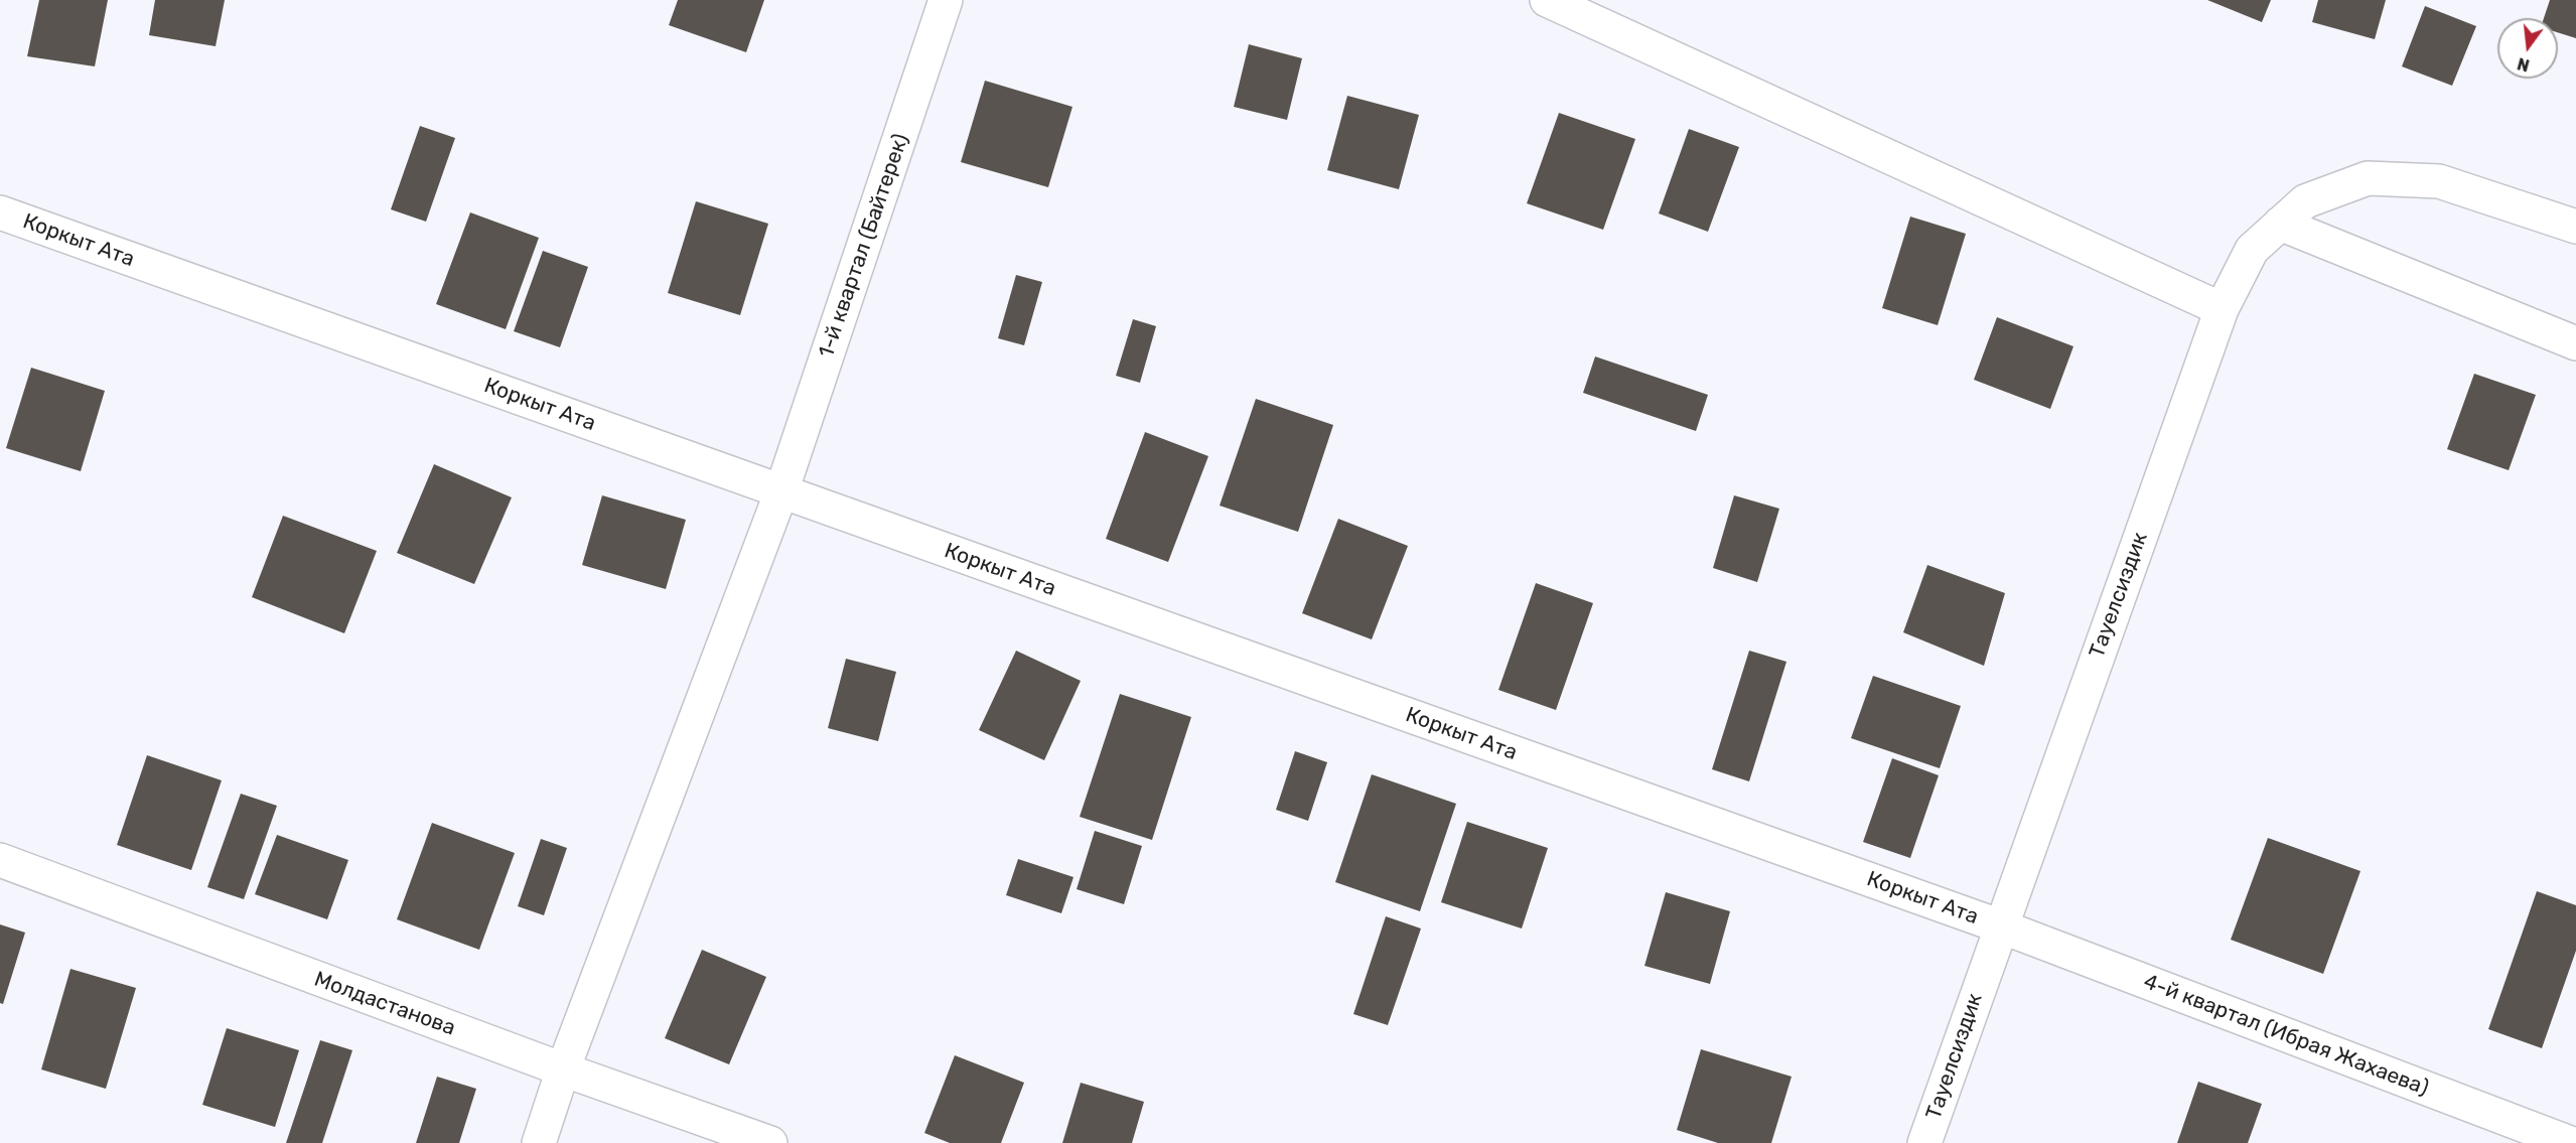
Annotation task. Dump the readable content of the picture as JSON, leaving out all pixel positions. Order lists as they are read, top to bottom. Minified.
{"streets":{"street":["Коркыт Ата","1-й квартал (Байтерек)","Тауелсиздик","Молдастанова","4-й квартал (Ибрая Жахаева)"]},"crossings":[["Коркыт Ата","1-й квартал (Байтерек)"],["Коркыт Ата","Тауелсиздик"],["Коркыт Ата","4-й квартал (Ибрая Жахаева)"],["1-й квартал (Байтерек)","Молдастанова"],["Тауелсиздик","4-й квартал (Ибрая Жахаева)"]],"north":"bottom"}
